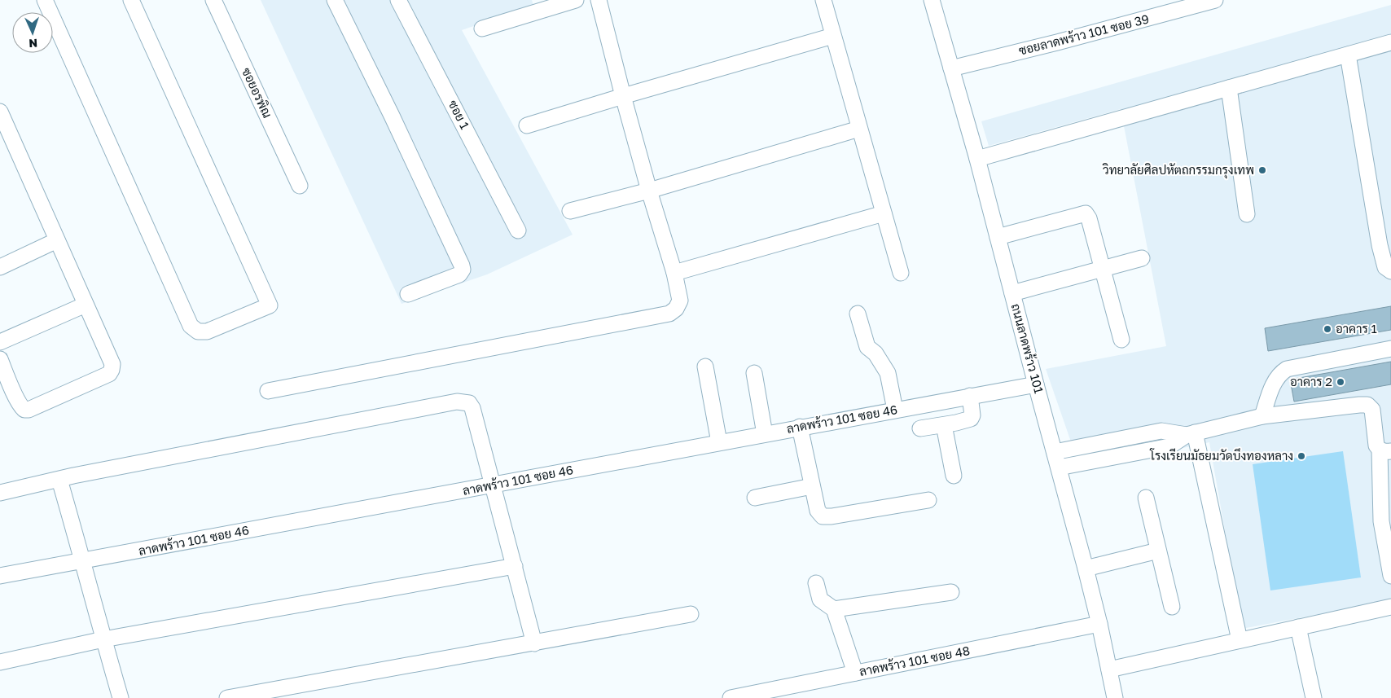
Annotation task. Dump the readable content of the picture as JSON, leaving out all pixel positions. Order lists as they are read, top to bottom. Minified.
{"streets":{"street":["ซอยลาดพร้าว 101 ซอย 39","ซอยอรพิณ","ซอย 1","ถนนลาดพร้าว 101","ลาดพร้าว 101 ซอย 46","ลาดพร้าว 101 ซอย 48"]},"crossings":[["ซอยลาดพร้าว 101 ซอย 39","ถนนลาดพร้าว 101"],["ถนนลาดพร้าว 101","ลาดพร้าว 101 ซอย 46"],["ถนนลาดพร้าว 101","ลาดพร้าว 101 ซอย 48"]],"places":["วิทยาลัยศิลปหัตถกรรมกรุงเทพ","อาคาร 1","อาคาร 2","โรงเรียนมัธยมวัดบึงทองหลาง"],"north":"bottom"}
